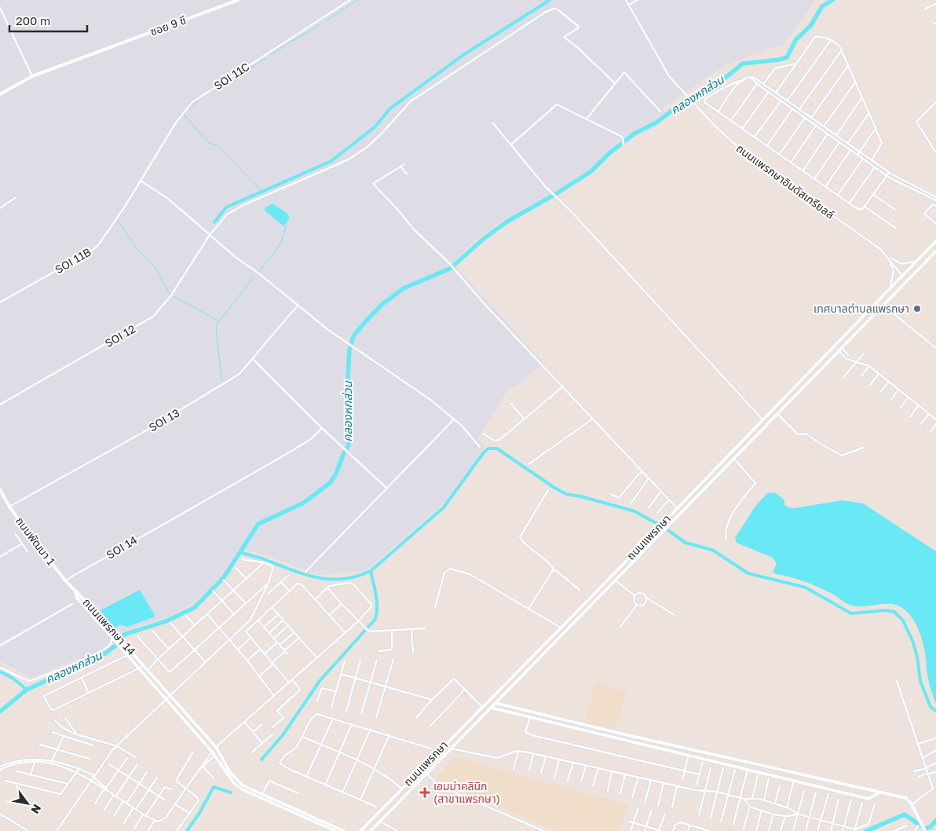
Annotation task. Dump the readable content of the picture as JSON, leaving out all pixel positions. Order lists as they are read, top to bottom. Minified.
{"streets":{"main road":["ซอย 9 ซี","ถนนแพรกษา","ถนนพัฒนา 1","ถนนแพรกษา 14"],"street":["SOI 11C","ถนนแพรกษาอินดัสเทรียลล์","SOI 11B","SOI 12","SOI 13","SOI 14"]},"crossings":[["SOI 11C","SOI 11B"],["ถนนแพรกษาอินดัสเทรียลล์","ถนนแพรกษา"],["SOI 13","ถนนพัฒนา 1"],["ถนนพัฒนา 1","SOI 14"],["ถนนพัฒนา 1","ถนนแพรกษา 14"]],"water":["คลองหกส่วน"],"places":{"other":["เทศบาลตำบลแพรกษา"],"health":["เอมม่าคลินิก (สาขาแพรกษา)"]},"scale_bar":"200 m","north":"bottom right"}
